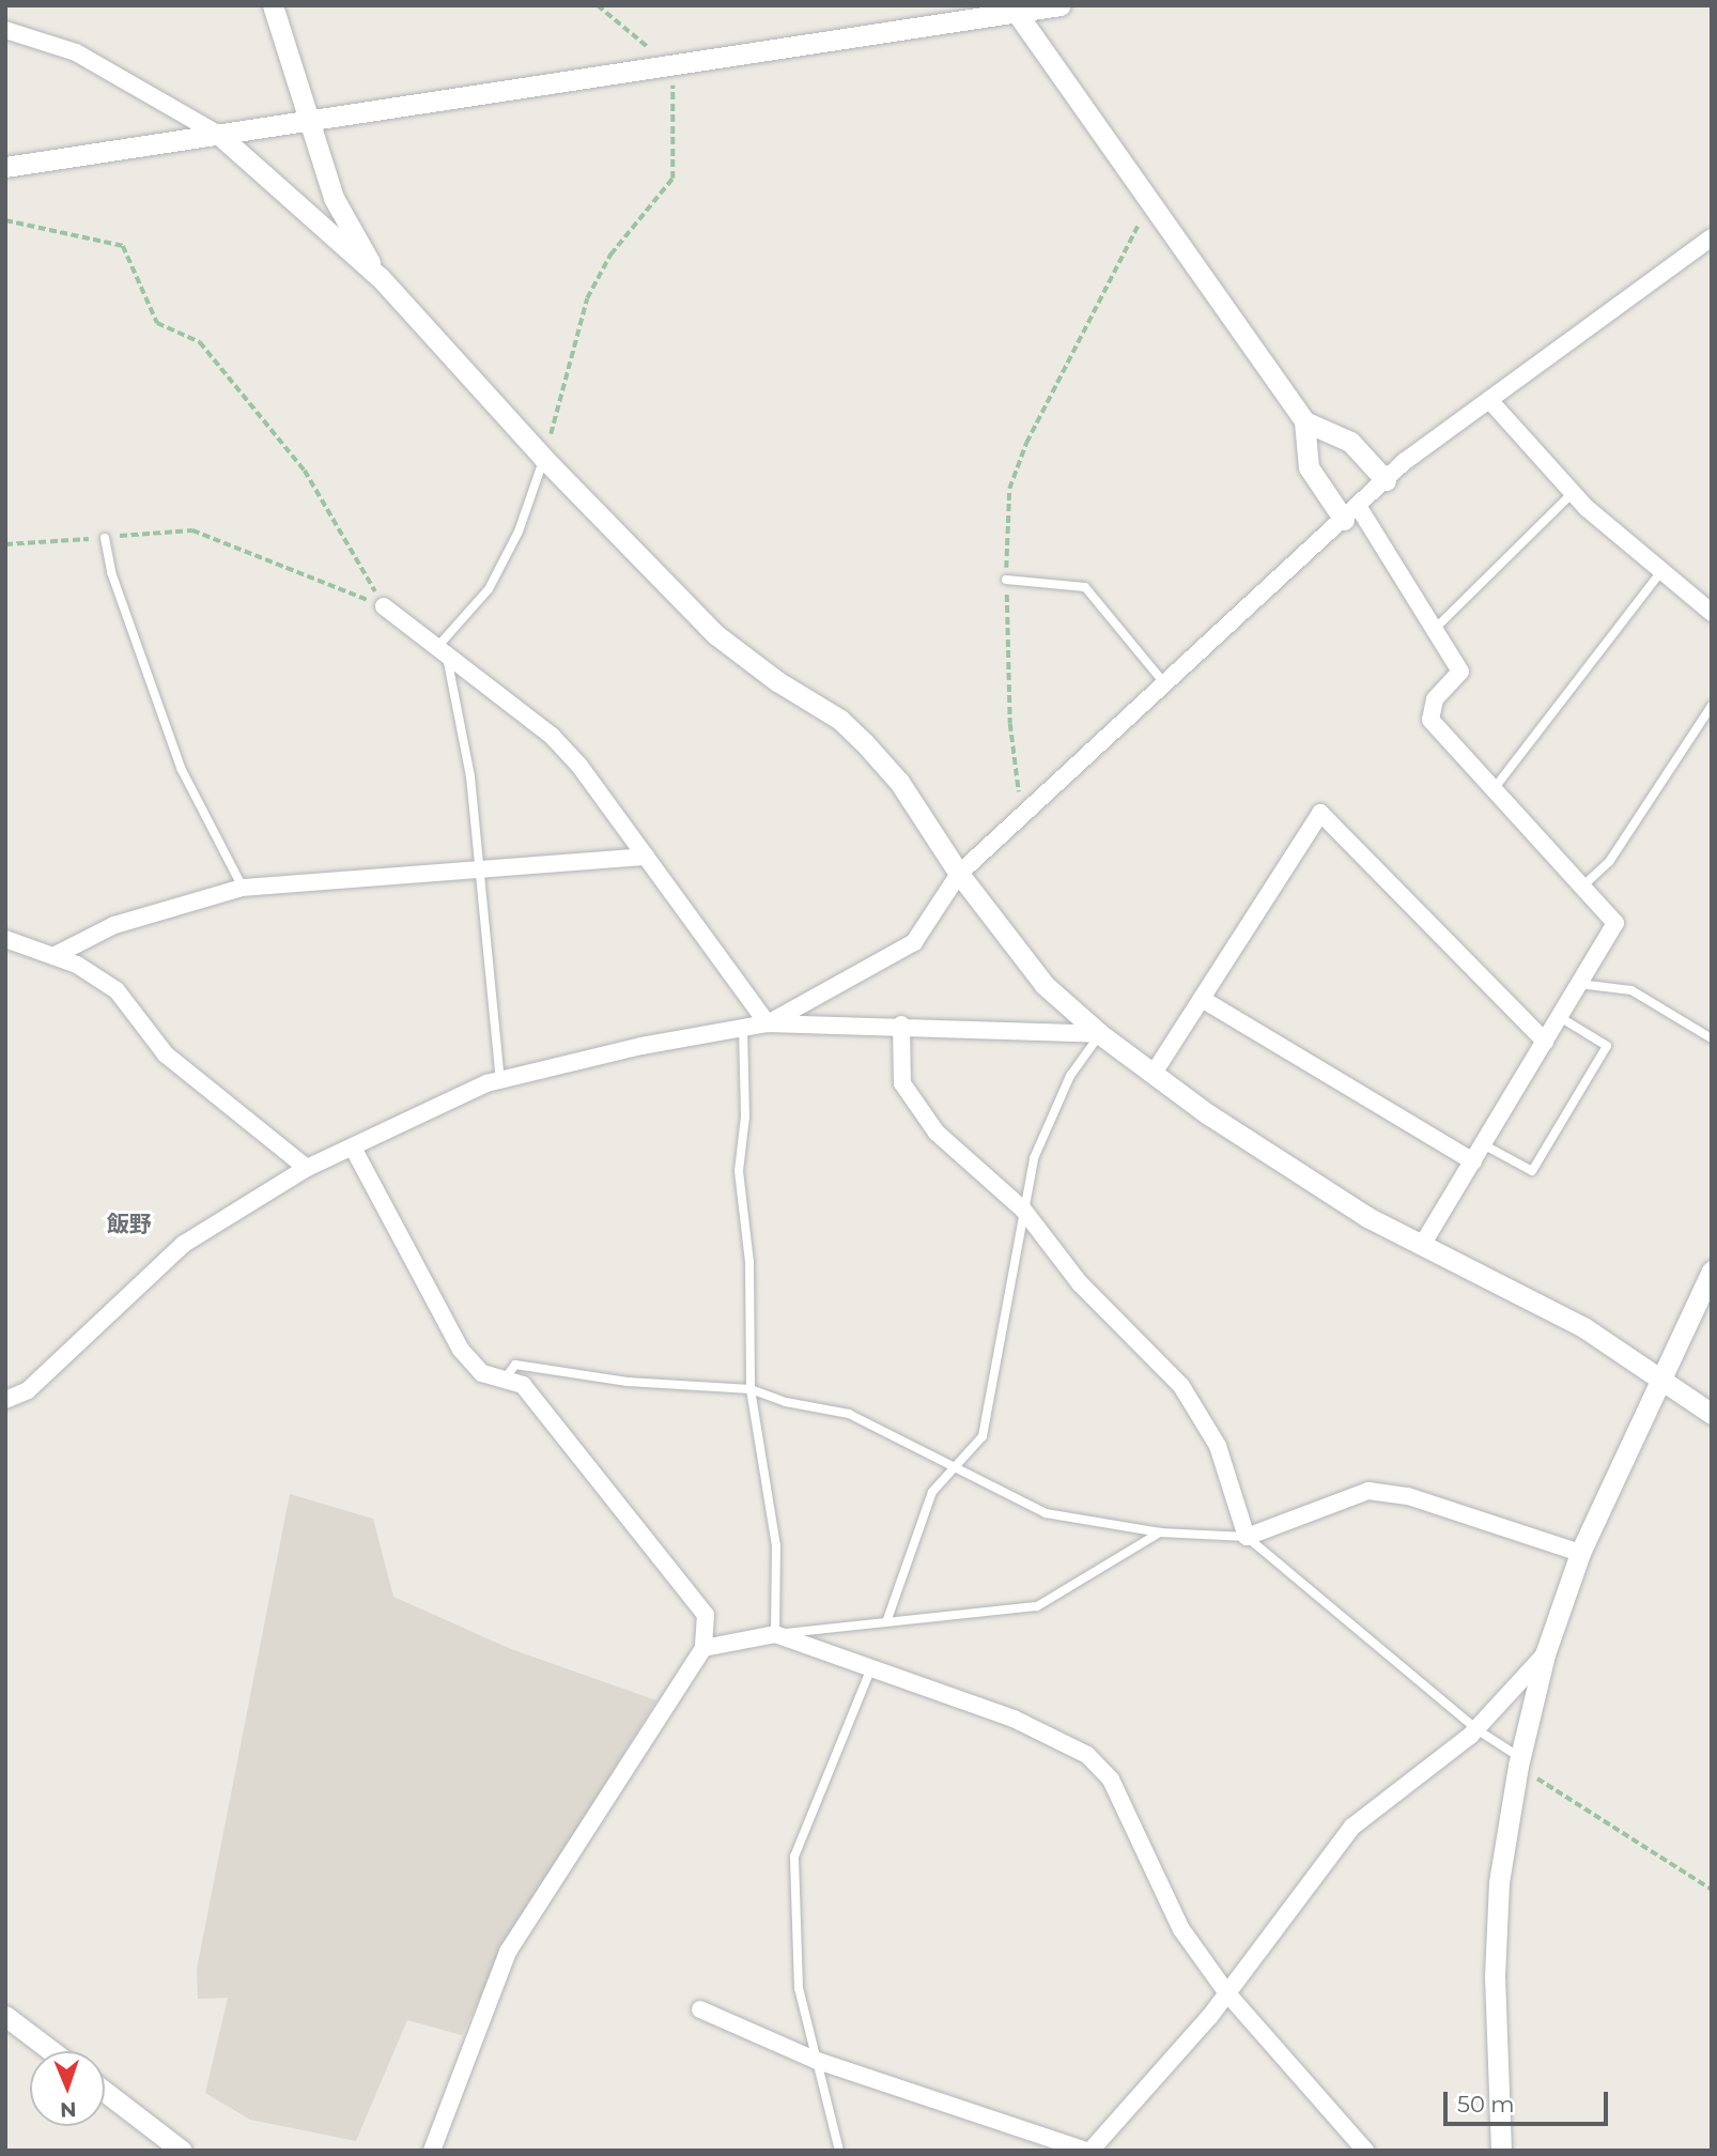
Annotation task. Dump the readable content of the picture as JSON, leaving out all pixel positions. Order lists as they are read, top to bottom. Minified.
{"districts":["飯野"],"scale_bar":"50 m","north":"bottom"}
